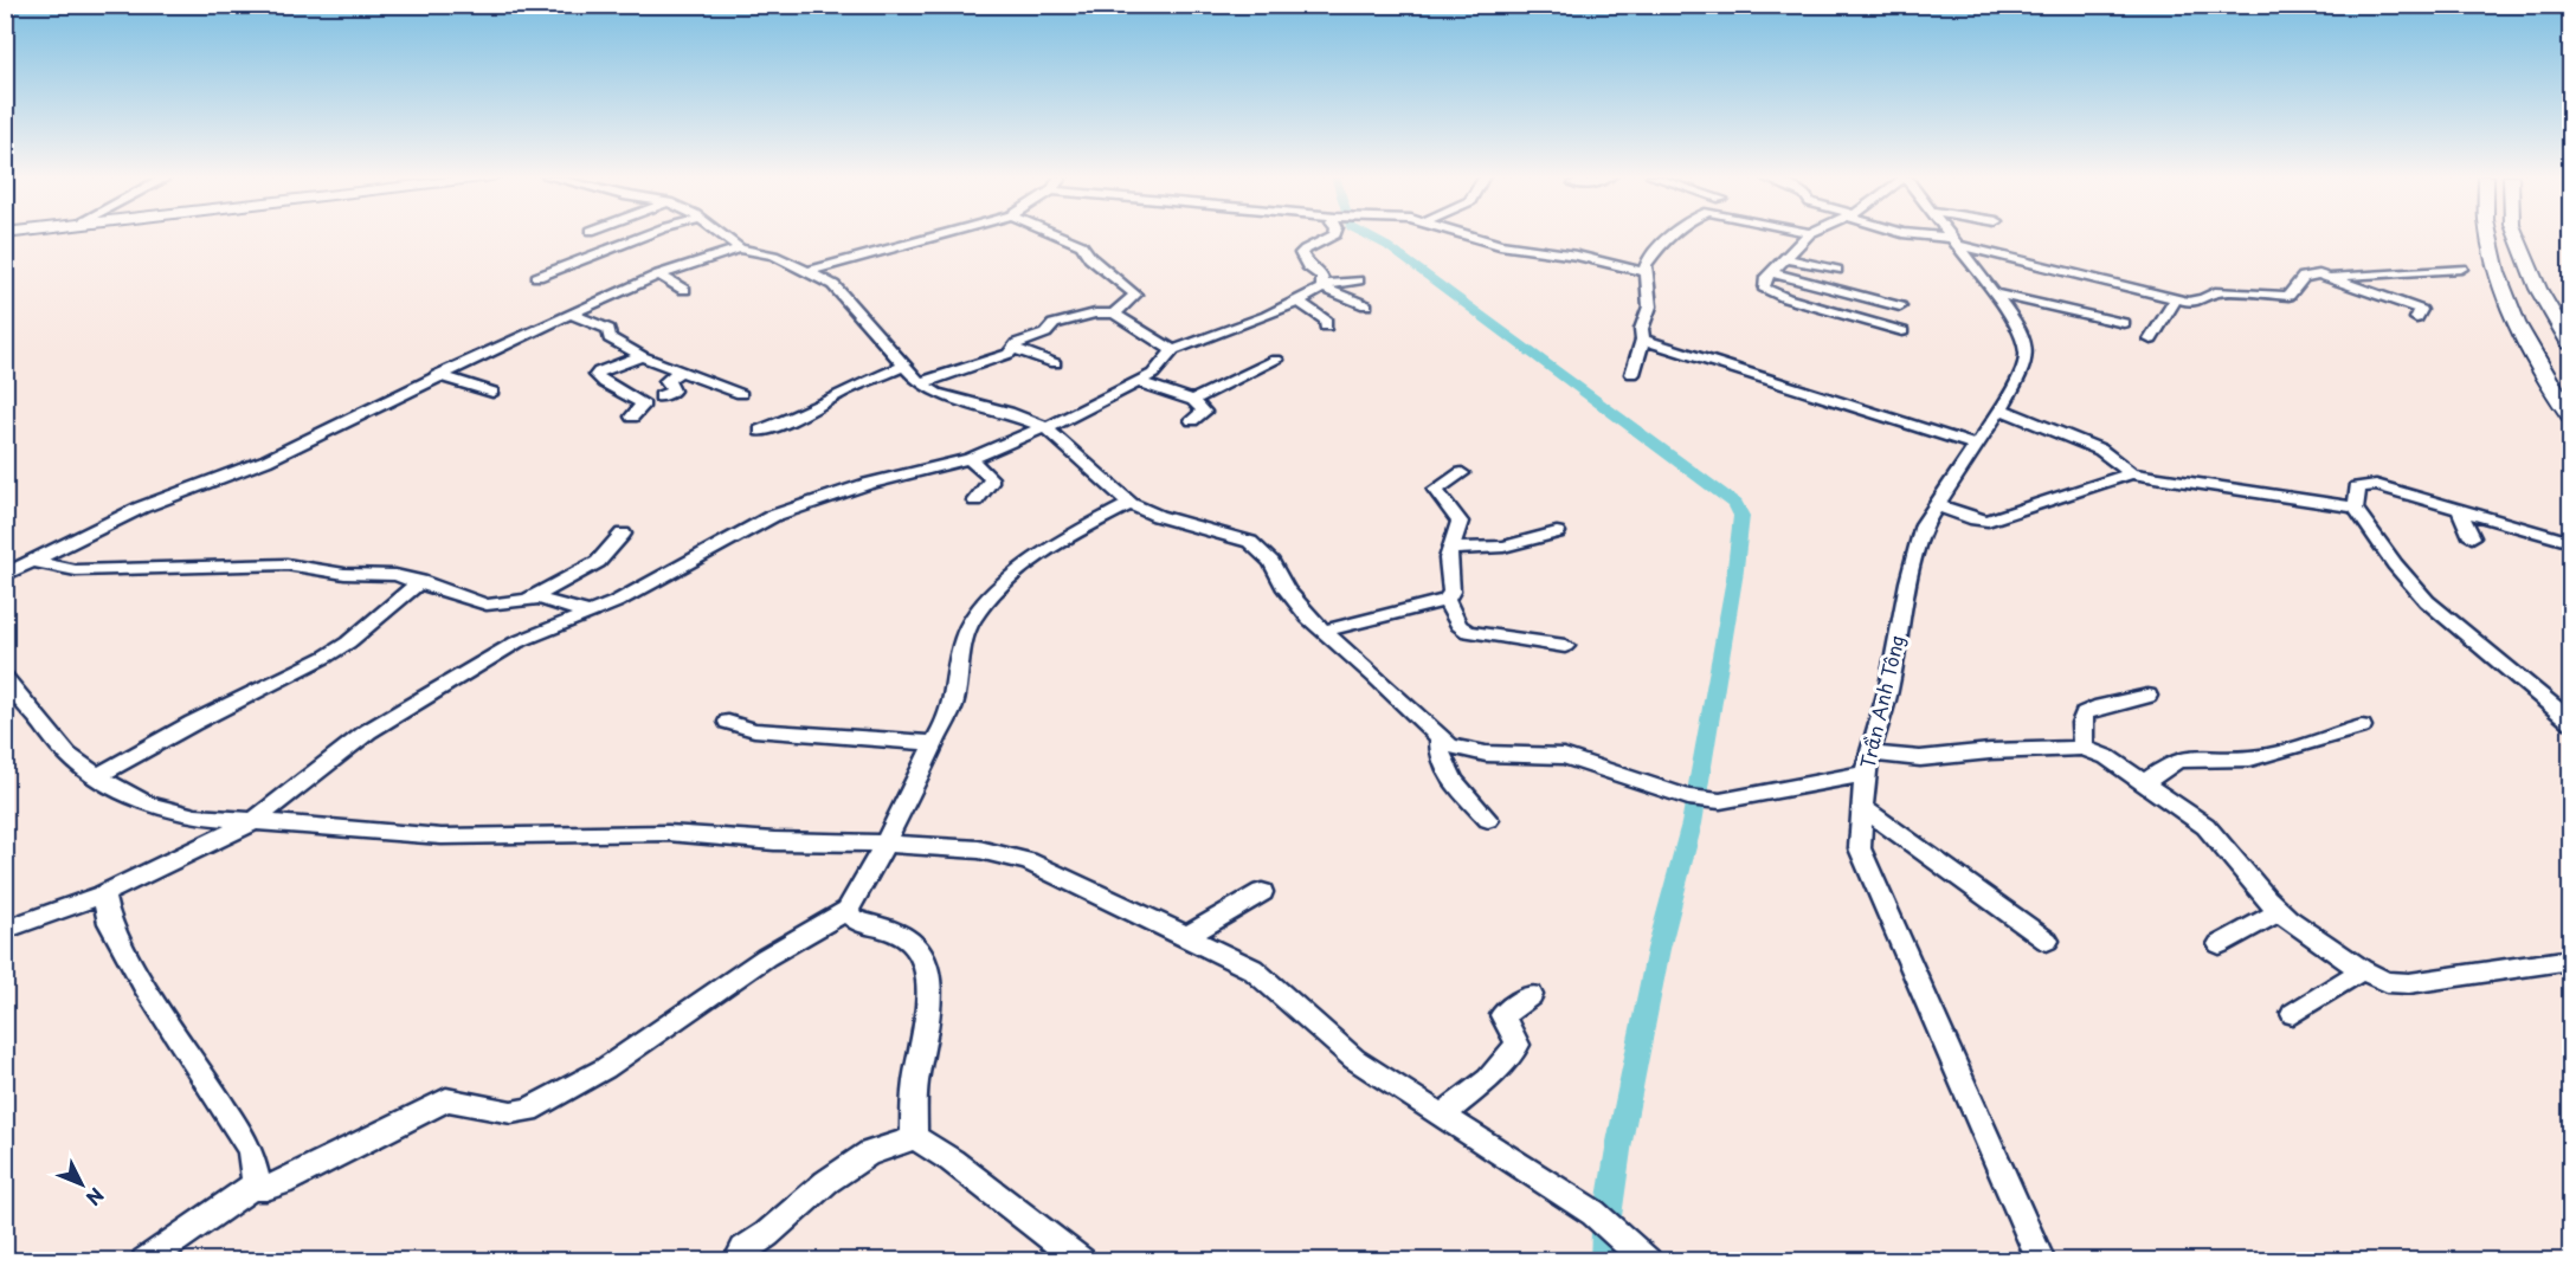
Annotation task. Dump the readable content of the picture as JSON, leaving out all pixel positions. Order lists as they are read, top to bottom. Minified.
{"streets":{"street":["Trần Anh Tông"]},"north":"bottom right"}
